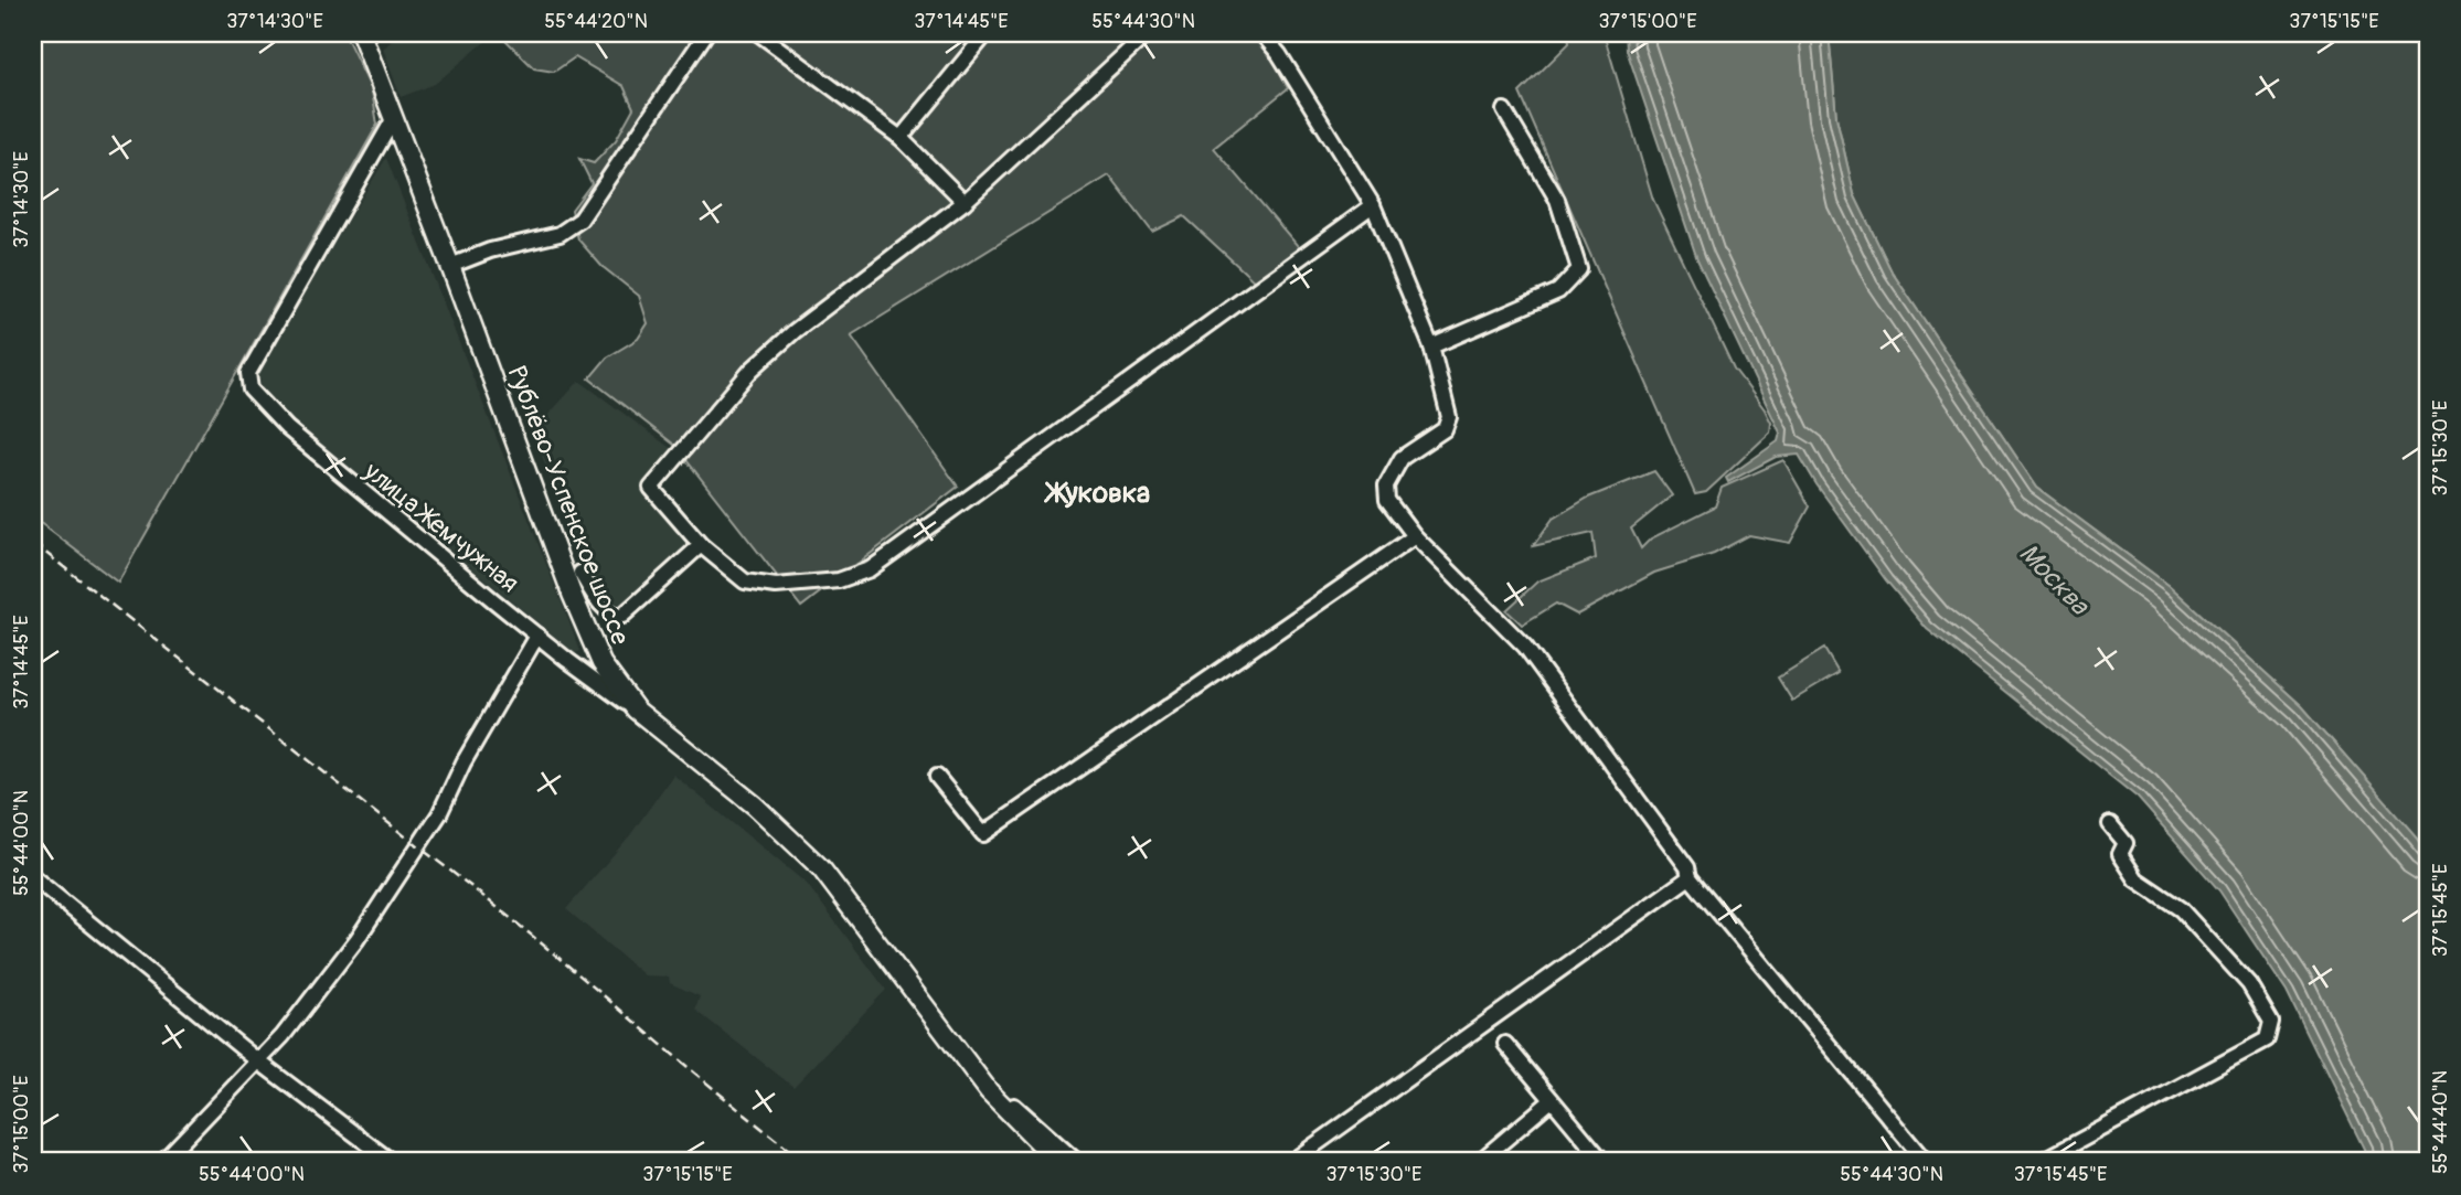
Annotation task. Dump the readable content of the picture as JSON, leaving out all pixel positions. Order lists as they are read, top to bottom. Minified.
{"streets":{"main road":["Рублёво-Успенское шоссе"],"street":["улица Жемчужная"]},"crossings":[["Рублёво-Успенское шоссе","улица Жемчужная"]],"districts":["Жуковка"],"water":["Москва"],"coordinates":["37°14'30\"E","55°44'20\"N","37°14'45\"E","55°44'30\"N","37°15'00\"E","37°15'15\"E","37°15'30\"E","55°44'00\"N","37°15'45\"E","55°44'40\"N"]}
